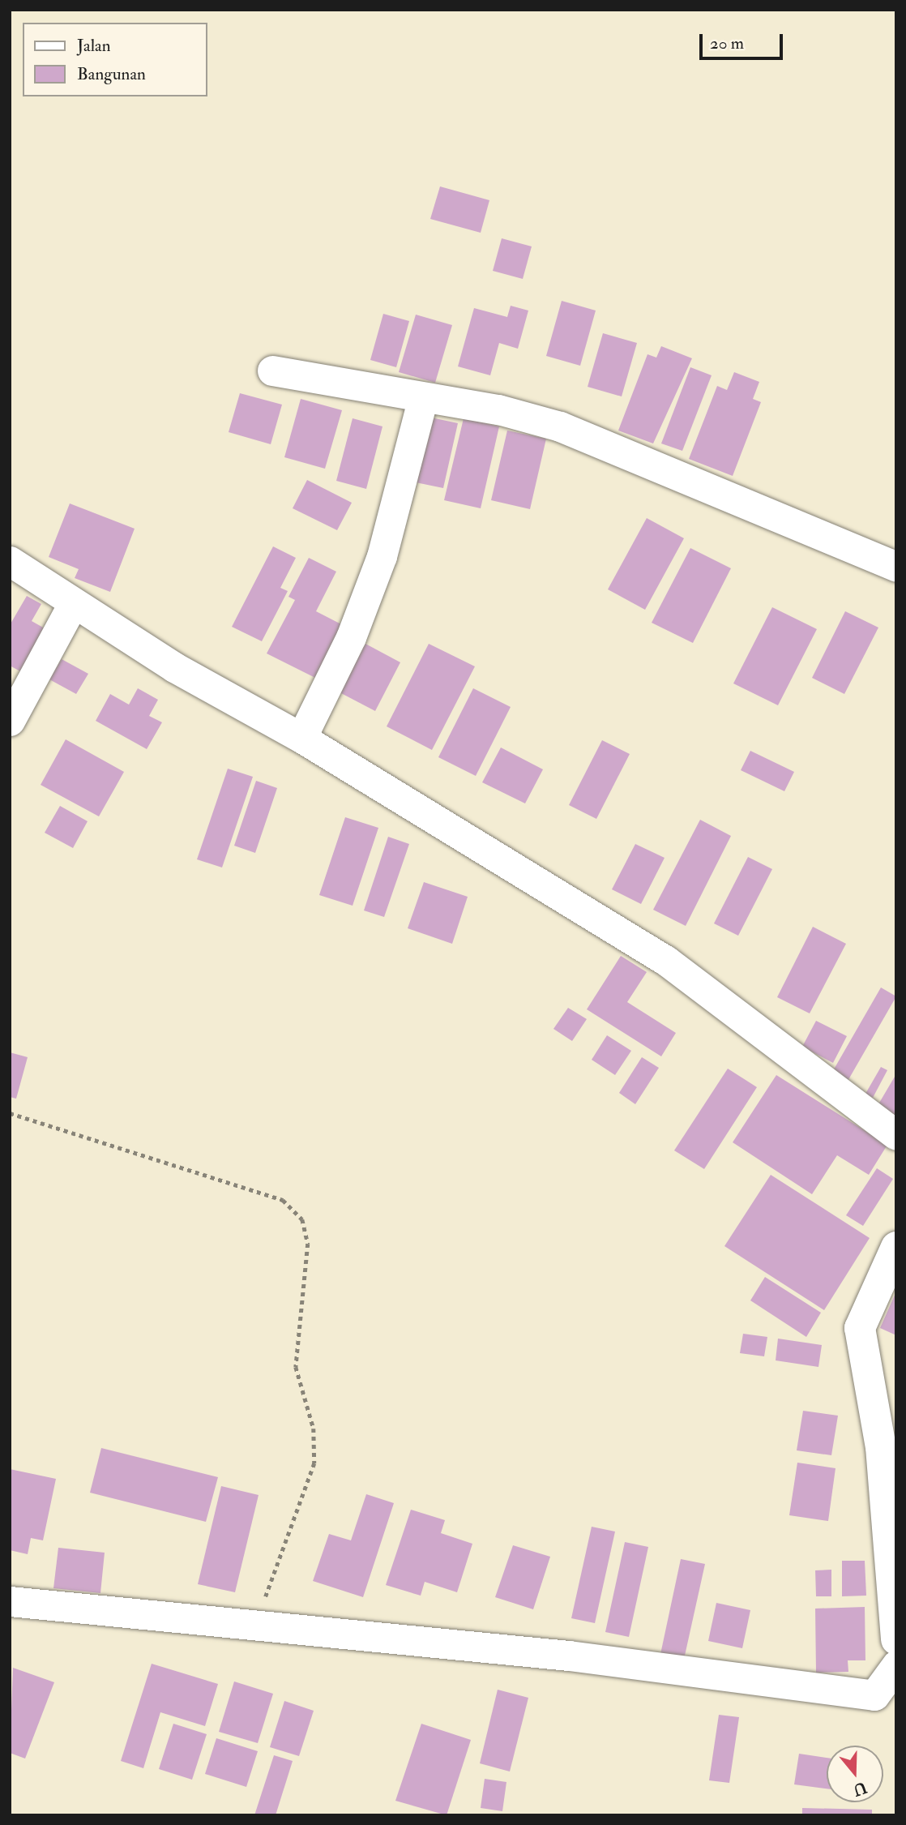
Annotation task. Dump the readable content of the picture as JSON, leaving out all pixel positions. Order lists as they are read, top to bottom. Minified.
{"legend":["Jalan","Bangunan"],"scale_bar":"20 m","north":"bottom"}
